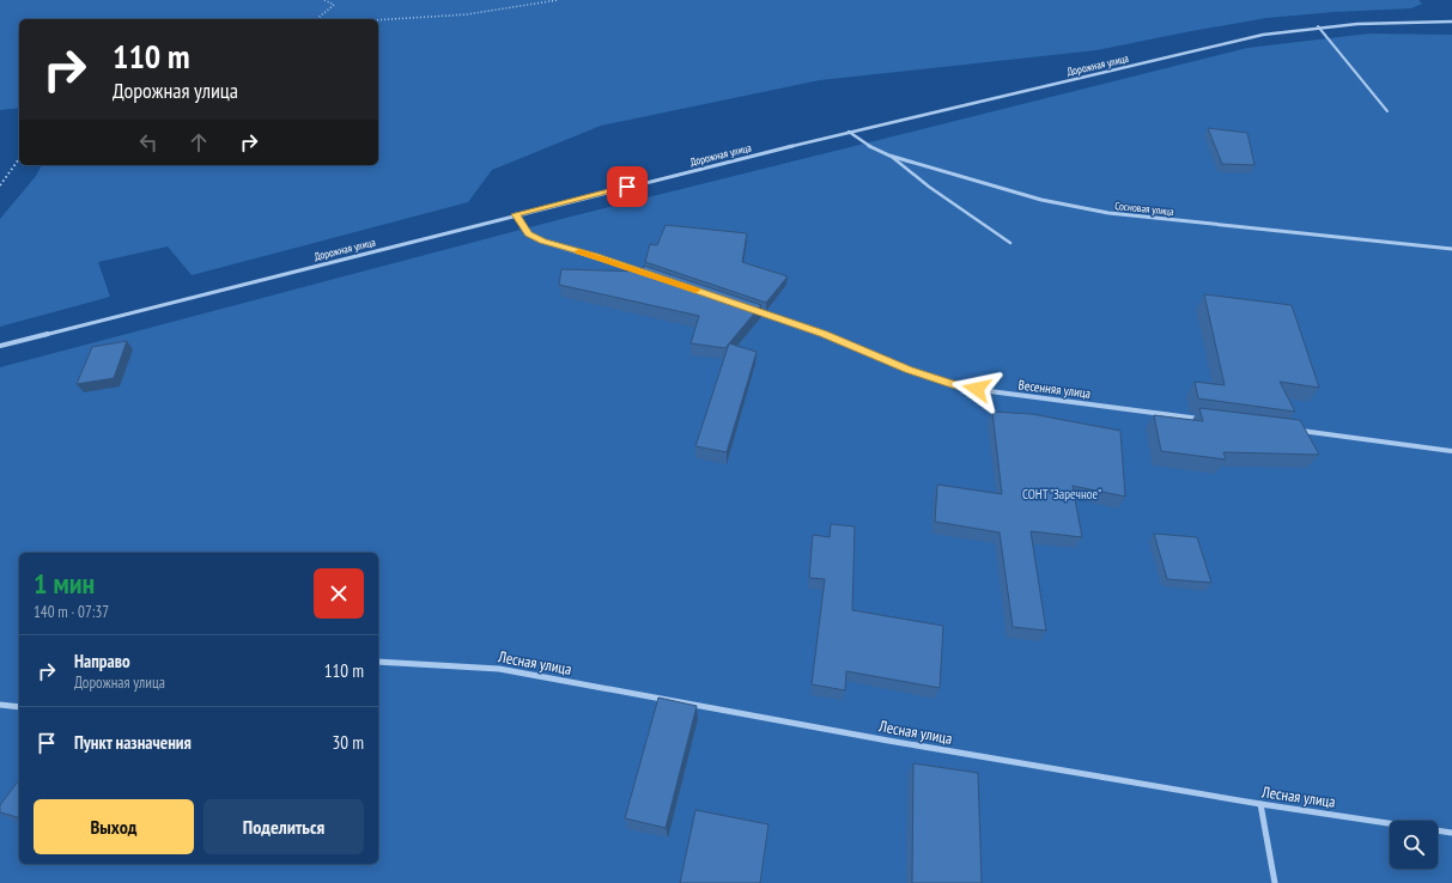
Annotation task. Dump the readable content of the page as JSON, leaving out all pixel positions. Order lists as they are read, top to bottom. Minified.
{"streets":{"street":["Дорожная улица","Сосновая улица","Весенняя улица","Лесная улица"]},"crossings":[["Дорожная улица","Сосновая улица"]],"parks":["СОНТ \"Заречное\""],"page":{"turn":["110 m","Дорожная улица"],"heading":["1 мин","140 m · 07:37"],"list":[{"name":"Направо","note":"Дорожная улица","value":"110 m"},{"name":"Пункт назначения","value":"30 m"}],"buttons":["Выход","Поделиться"]}}
